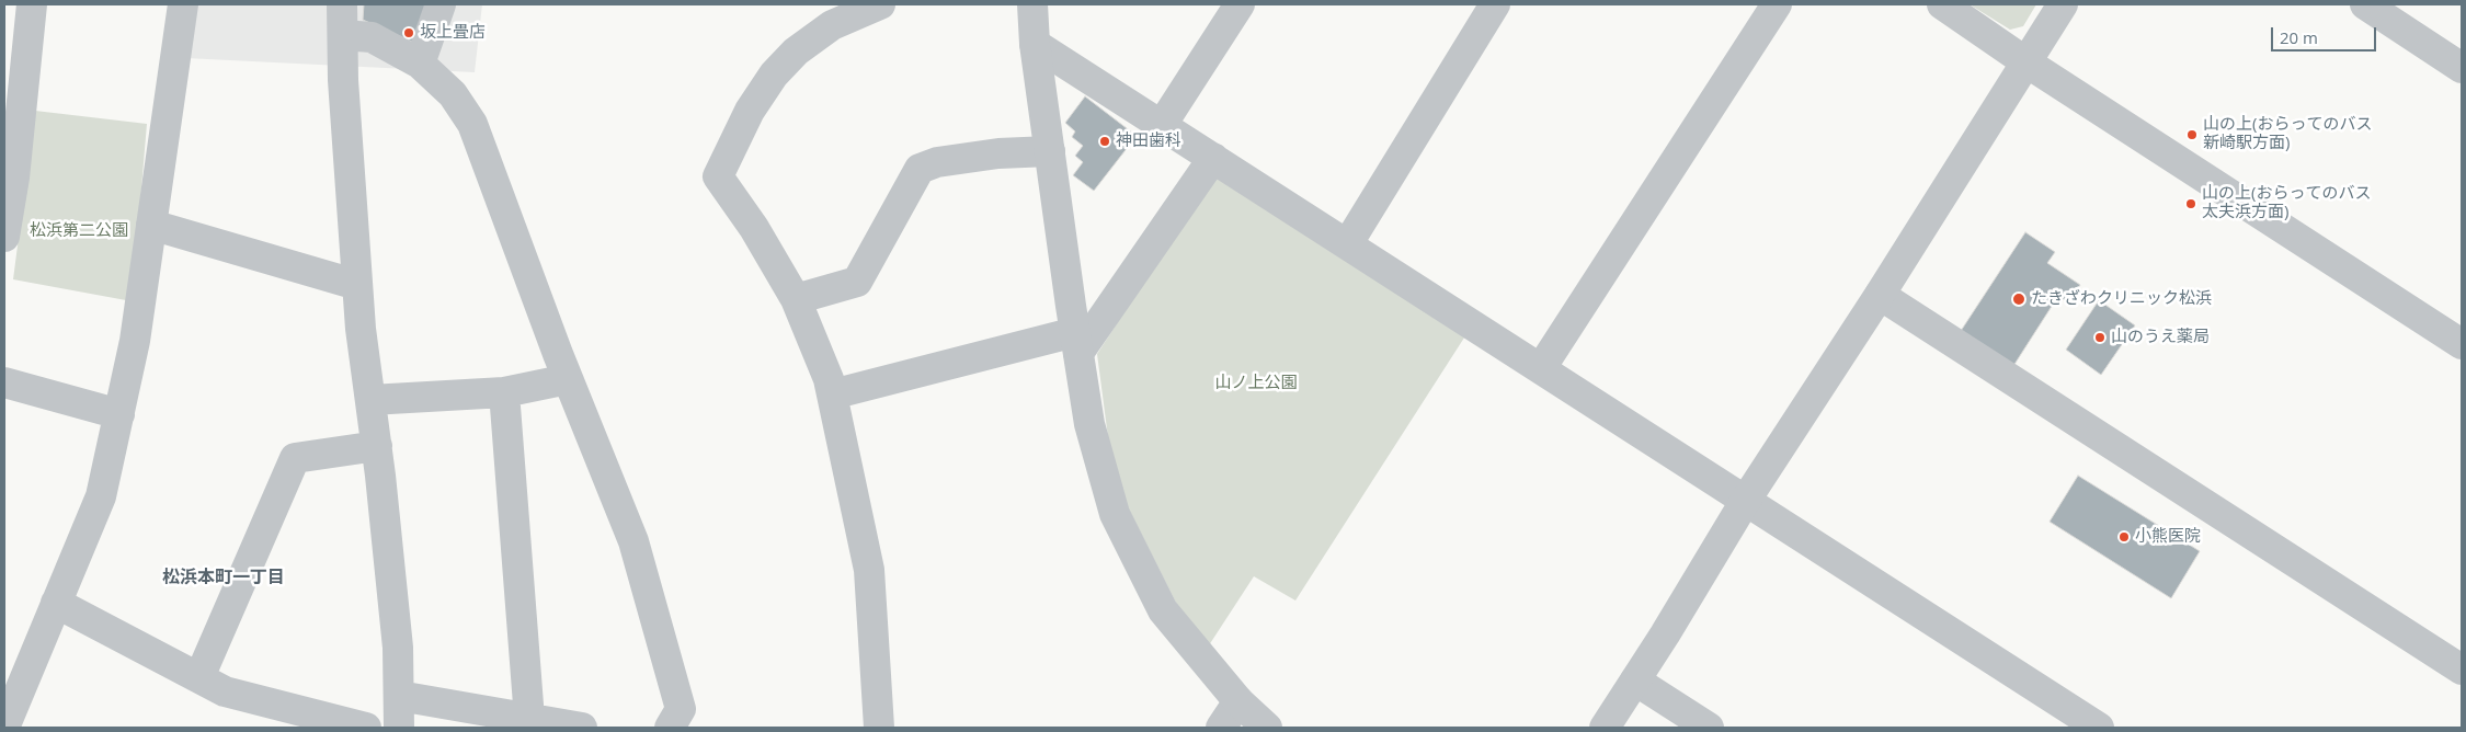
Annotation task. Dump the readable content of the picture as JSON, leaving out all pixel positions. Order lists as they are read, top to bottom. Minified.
{"districts":["松浜本町一丁目"],"parks":["松浜第二公園","山ノ上公園"],"places":["坂上畳店","山の上(おらってのバス 新崎駅方面)","神田歯科","山の上(おらってのバス 太夫浜方面)","たきざわクリニック松浜","山のうえ薬局","小熊医院"],"scale_bar":"20 m"}
